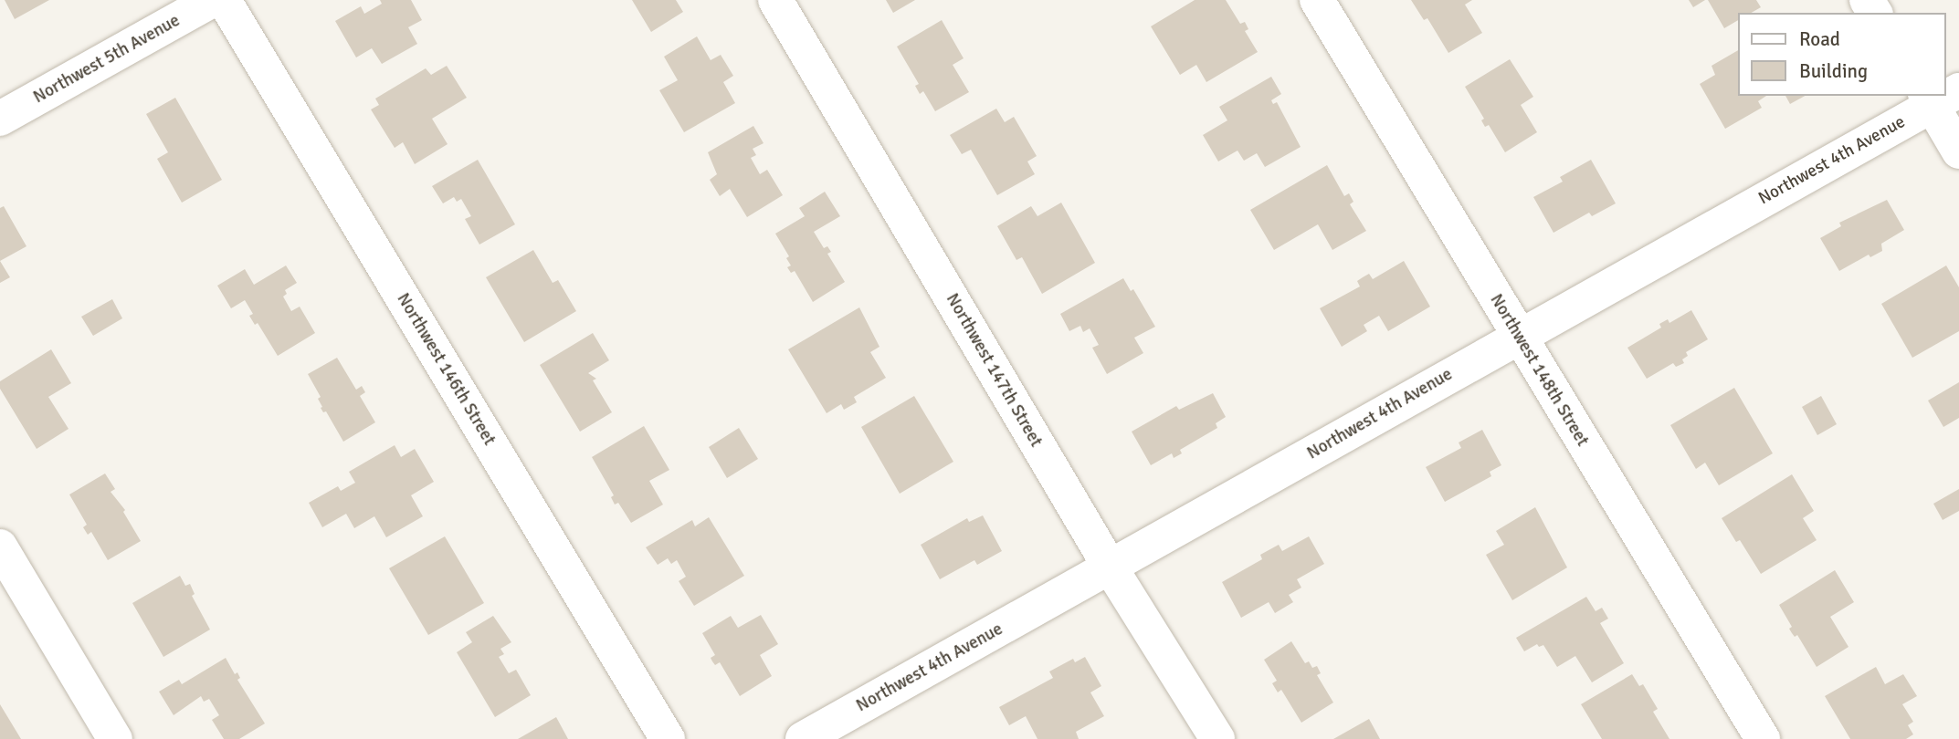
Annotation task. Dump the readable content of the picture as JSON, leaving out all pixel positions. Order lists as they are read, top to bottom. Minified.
{"streets":{"street":["Northwest 5th Avenue","Northwest 4th Avenue","Northwest 146th Street","Northwest 147th Street","Northwest 148th Street"]},"crossings":[["Northwest 4th Avenue","Northwest 147th Street"],["Northwest 4th Avenue","Northwest 148th Street"]],"legend":["Road","Building"]}
